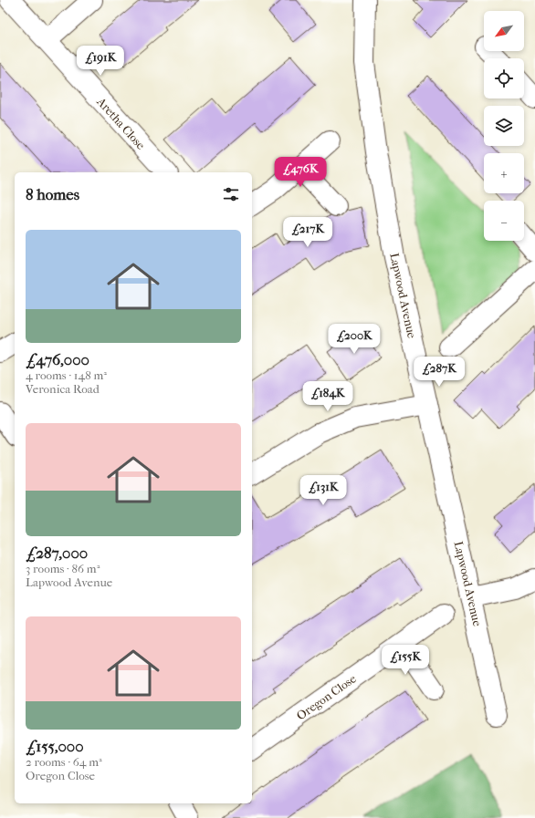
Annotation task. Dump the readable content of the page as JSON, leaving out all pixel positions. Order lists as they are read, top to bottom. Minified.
{"streets":{"street":["Aretha Close","Lapwood Avenue","Oregon Close"]},"north":"bottom left","page":{"map_buttons":["+","−"],"price":["£191K","£476K","£217K","£200K","£287K","£184K","£131K","£155K"],"heading":"8 homes","list":[{"name":"£476,000","note":"4 rooms · 148 m² · Veronica Road"},{"name":"£287,000","note":"3 rooms · 86 m² · Lapwood Avenue"},{"name":"£155,000","note":"2 rooms · 64 m² · Oregon Close"}]}}
